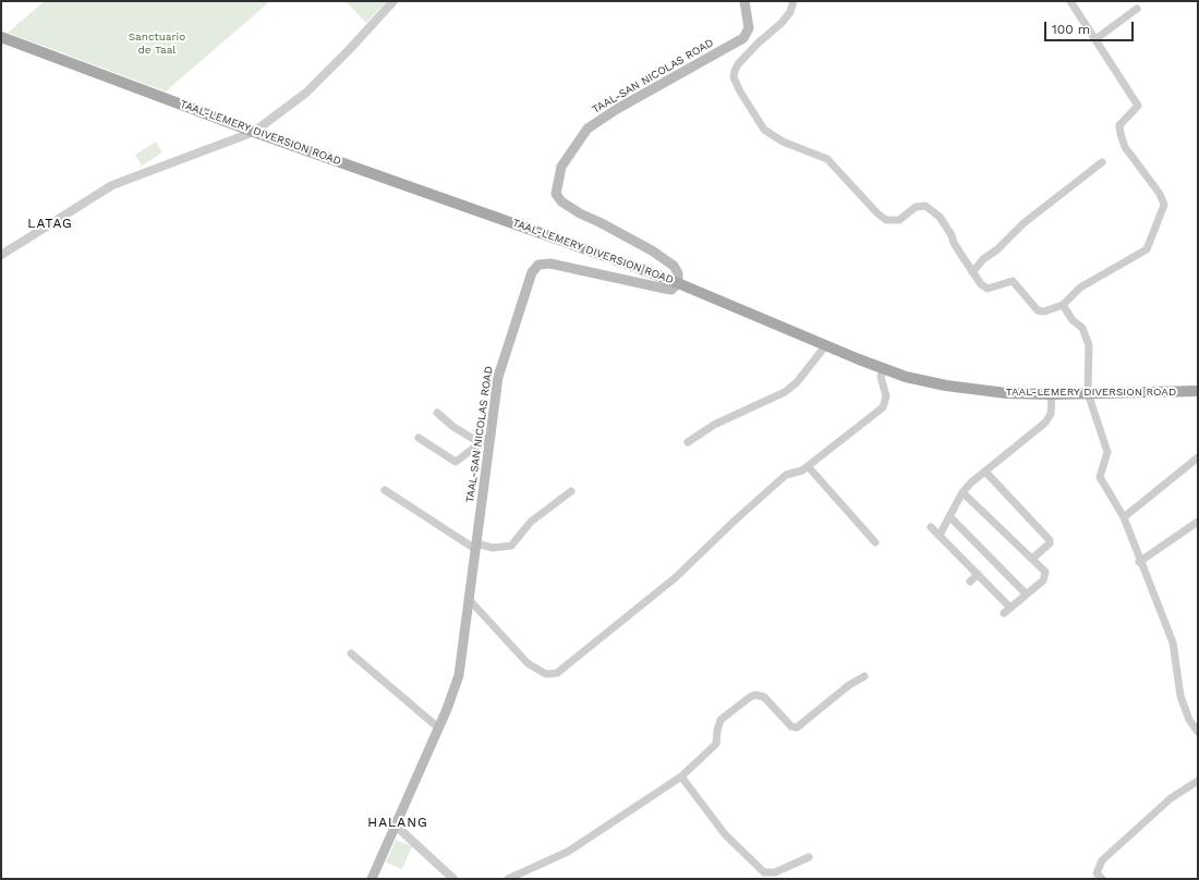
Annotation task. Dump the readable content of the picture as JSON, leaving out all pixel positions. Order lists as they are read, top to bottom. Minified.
{"streets":{"main road":["TAAL-SAN NICOLAS ROAD","TAAL-LEMERY DIVERSION ROAD"]},"crossings":[["TAAL-SAN NICOLAS ROAD","TAAL-LEMERY DIVERSION ROAD"]],"districts":["LATAG","HALANG"],"parks":["Sanctuario de Taal"],"scale_bar":"100 m"}
